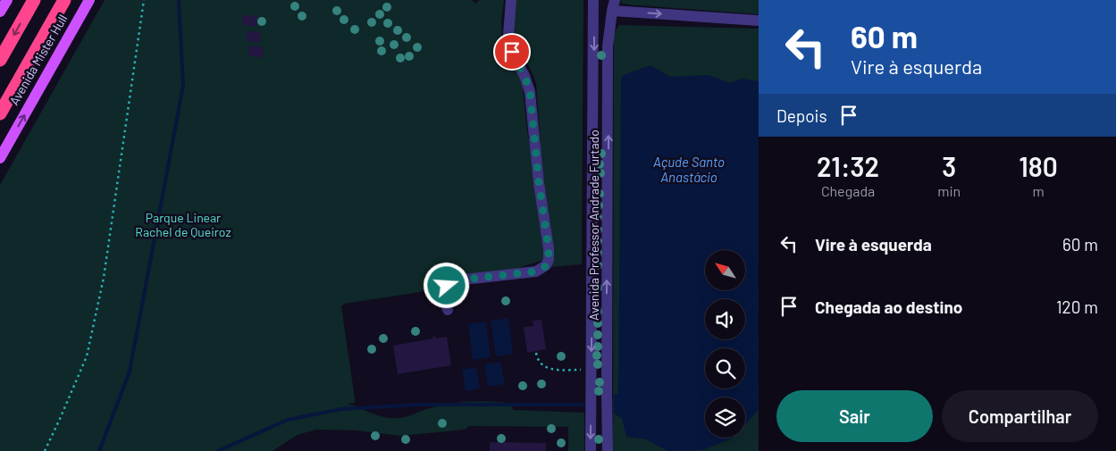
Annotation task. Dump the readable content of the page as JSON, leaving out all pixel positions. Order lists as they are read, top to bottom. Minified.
{"streets":{"highway":["Avenida Mister Hull"],"street":["Avenida Professor Andrade Furtado"]},"water":["Açude Santo Anastácio"],"parks":["Parque Linear Rachel de Queiroz"],"north":"top left","page":{"turn":["60 m","Vire à esquerda"],"then":"Depois","eta":["21:32","Chegada","3","min","180","m"],"list":[{"name":"Vire à esquerda","value":"60 m"},{"name":"Chegada ao destino","value":"120 m"}],"buttons":["Sair","Compartilhar"]}}
